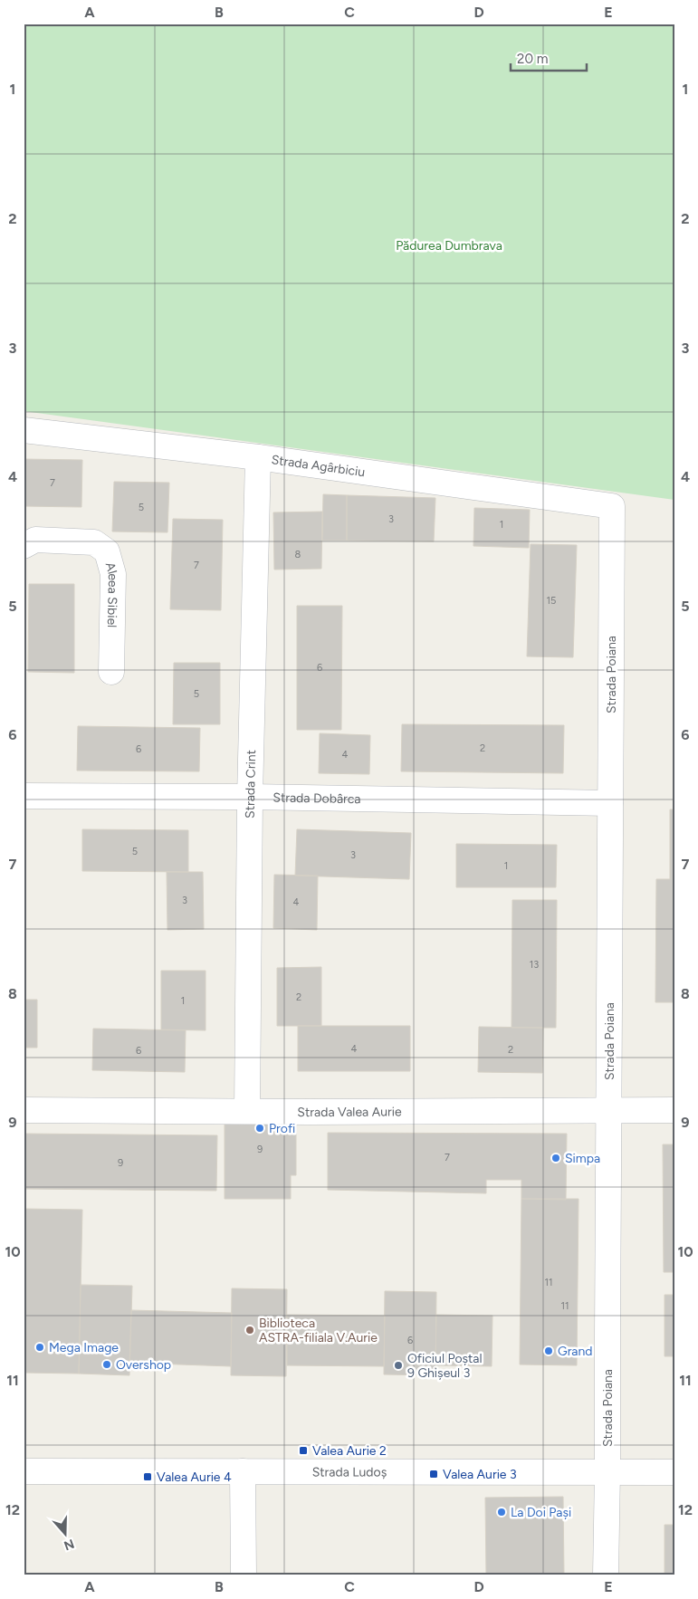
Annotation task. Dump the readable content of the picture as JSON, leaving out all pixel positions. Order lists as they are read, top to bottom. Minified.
{"streets":{"street":["Strada Agârbiciu","Aleea Sibiel","Strada Poiana","Strada Crint","Strada Dobârca","Strada Valea Aurie","Strada Ludoș"]},"crossings":[["Strada Agârbiciu","Strada Poiana"],["Strada Agârbiciu","Strada Crint"],["Strada Poiana","Strada Dobârca"],["Strada Poiana","Strada Valea Aurie"],["Strada Poiana","Strada Ludoș"],["Strada Crint","Strada Dobârca"],["Strada Crint","Strada Valea Aurie"]],"parks":["Pădurea Dumbrava"],"places":{"other":["Profi","Simpa","Biblioteca ASTRA-filiala V.Aurie","Mega Image","Grand","Overshop","Oficiul Poștal 9 Ghișeul 3","La Doi Pași"],"transit":["Valea Aurie 2","Valea Aurie 3","Valea Aurie 4"]},"house_numbers":["7","5","3","1","8","7","15","6","5","2","6","4","5","3","1","3","4","13","2","1","4","2","6","9","7","9","11","11","6"],"scale_bar":"20 m","north":"bottom","grid":{"columns":["A","B","C","D","E"],"rows":["1","2","3","4","5","6","7","8","9","10","11","12"]}}
